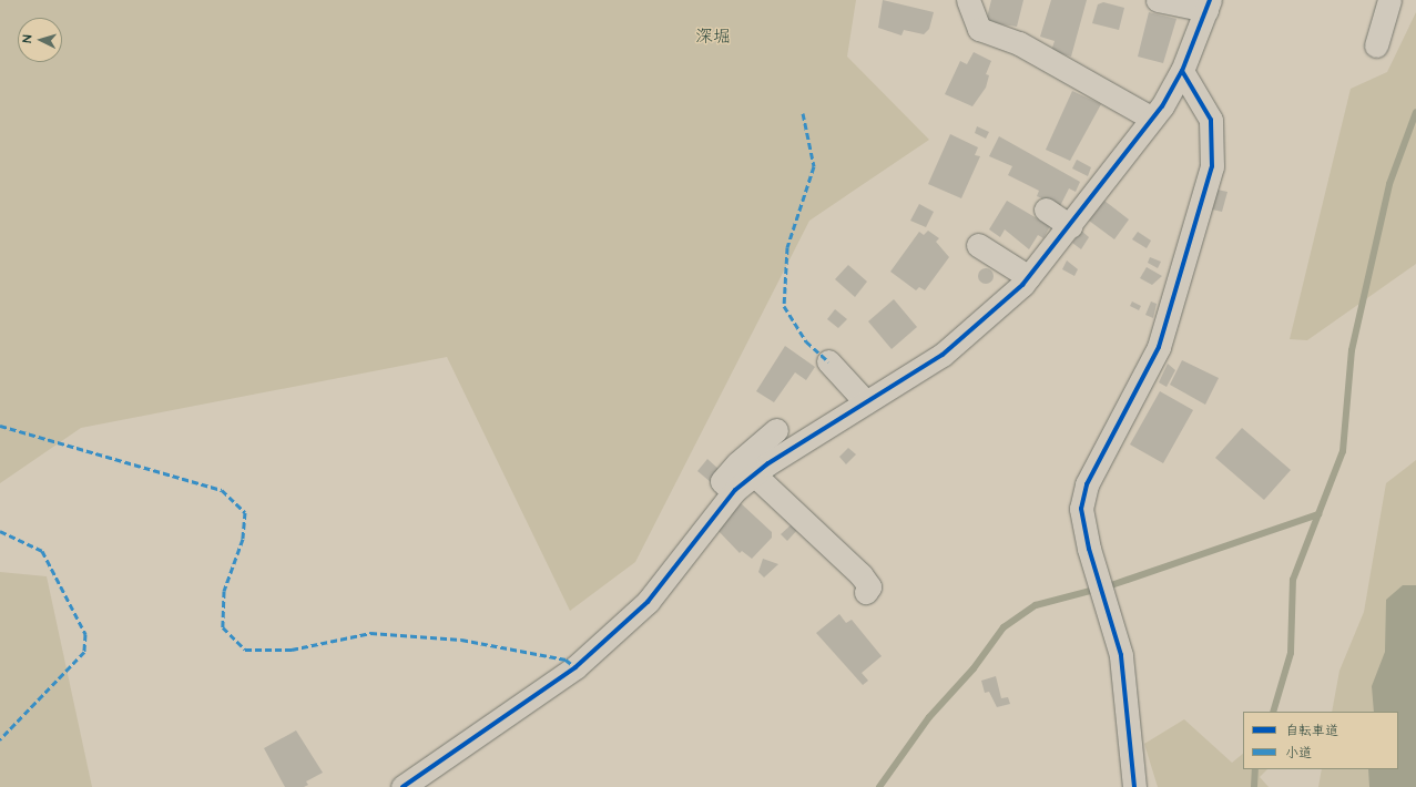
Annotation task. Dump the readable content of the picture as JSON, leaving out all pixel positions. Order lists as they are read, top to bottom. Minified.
{"districts":["深堀"],"legend":["自転車道","小道"],"north":"left"}
